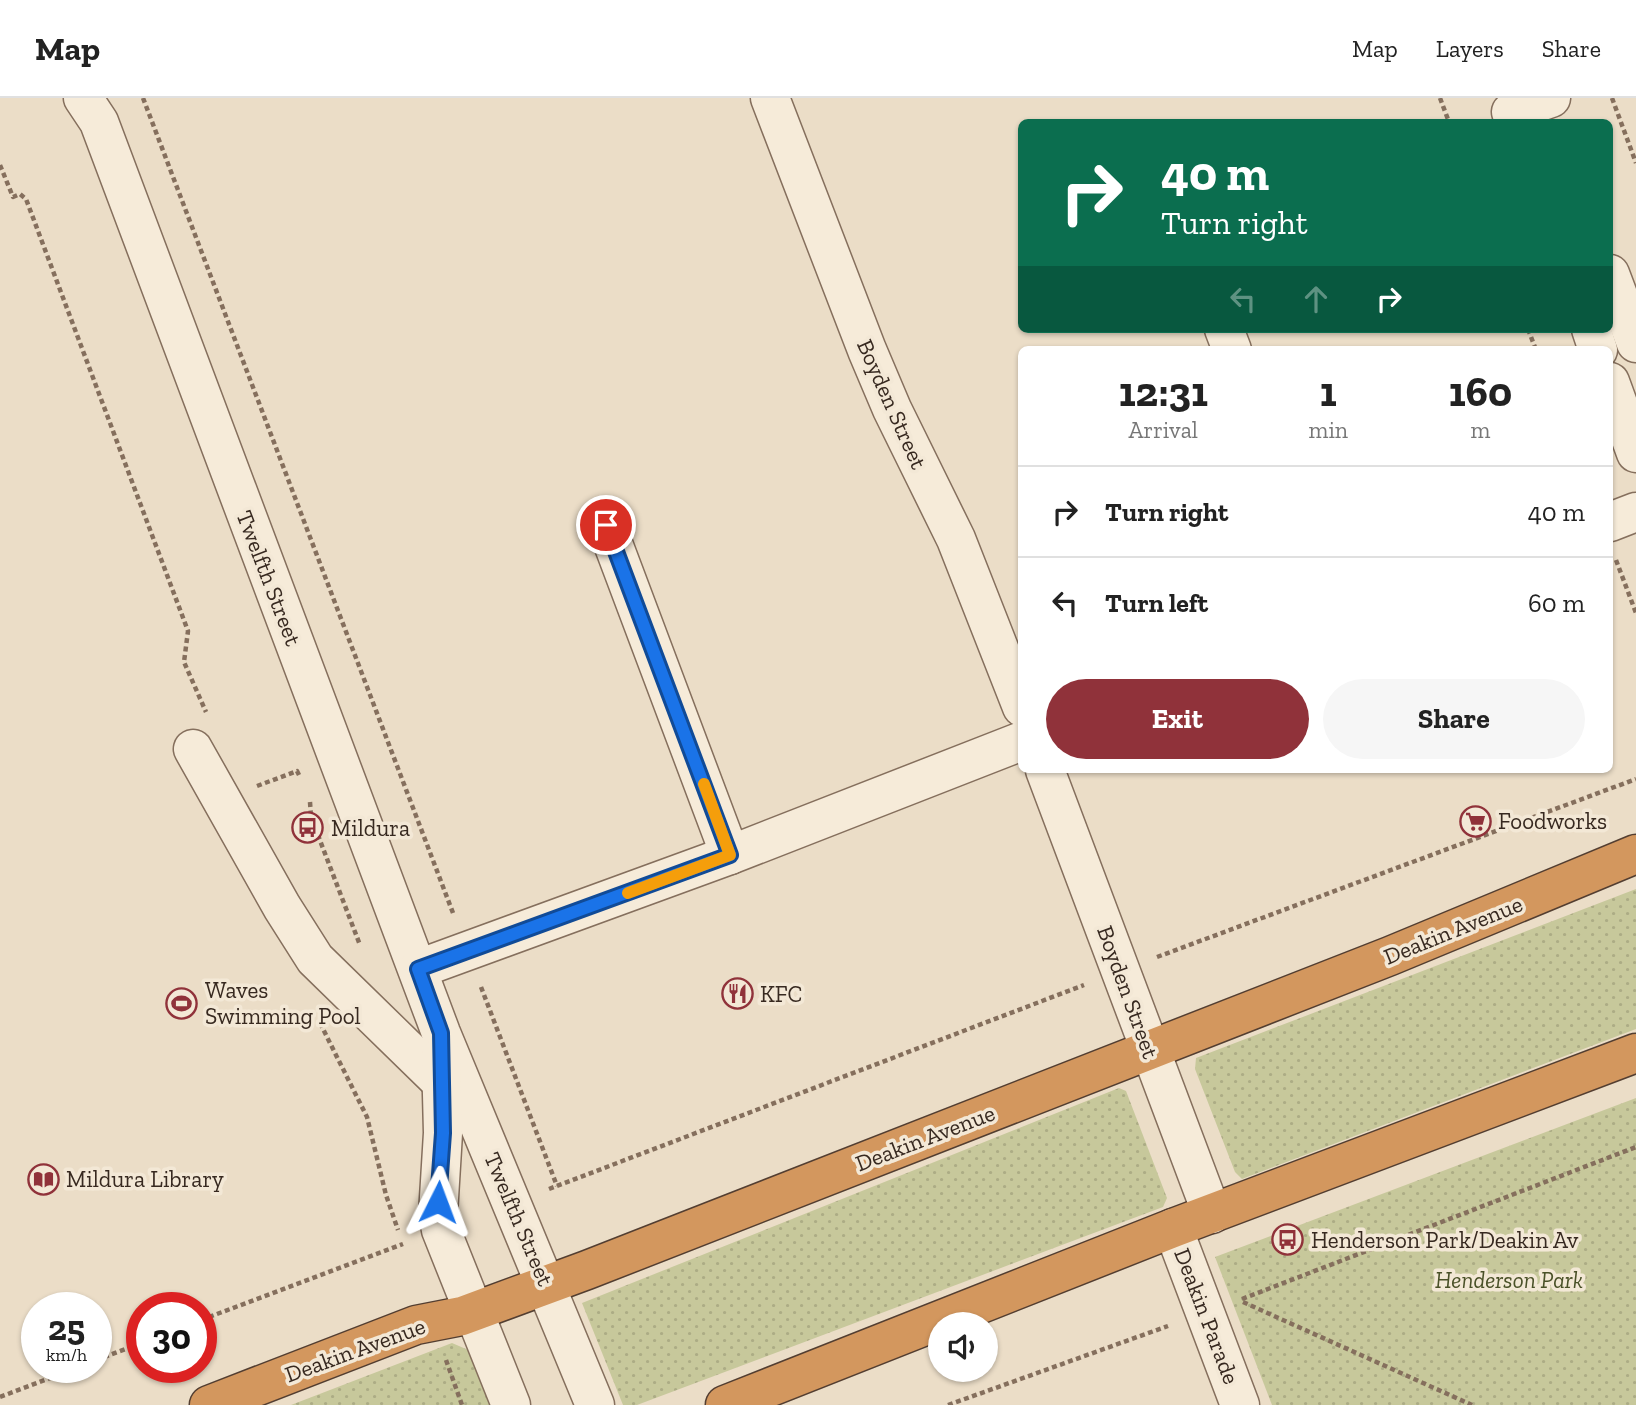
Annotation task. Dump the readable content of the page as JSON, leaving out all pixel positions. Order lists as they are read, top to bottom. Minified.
{"streets":{"highway":["Deakin Avenue"],"street":["Boyden Street","Twelfth Street","Deakin Parade"]},"crossings":[["Boyden Street","Deakin Avenue"],["Twelfth Street","Deakin Avenue"]],"parks":["Henderson Park"],"places":{"supermarket":["Foodworks"],"bus stop":["Mildura","Henderson Park/Deakin Av"],"restaurant":["KFC"],"sports":["Waves Swimming Pool"],"library":["Mildura Library"]},"page":{"header":"Map","nav":["Map","Layers","Share"],"turn":["40 m","Turn right"],"eta":["12:31","Arrival","1","min","160","m"],"list":[{"name":"Turn right","value":"40 m"},{"name":"Turn left","value":"60 m"}],"buttons":["Exit","Share"],"speed":"25 km/h","limit":"30"}}
